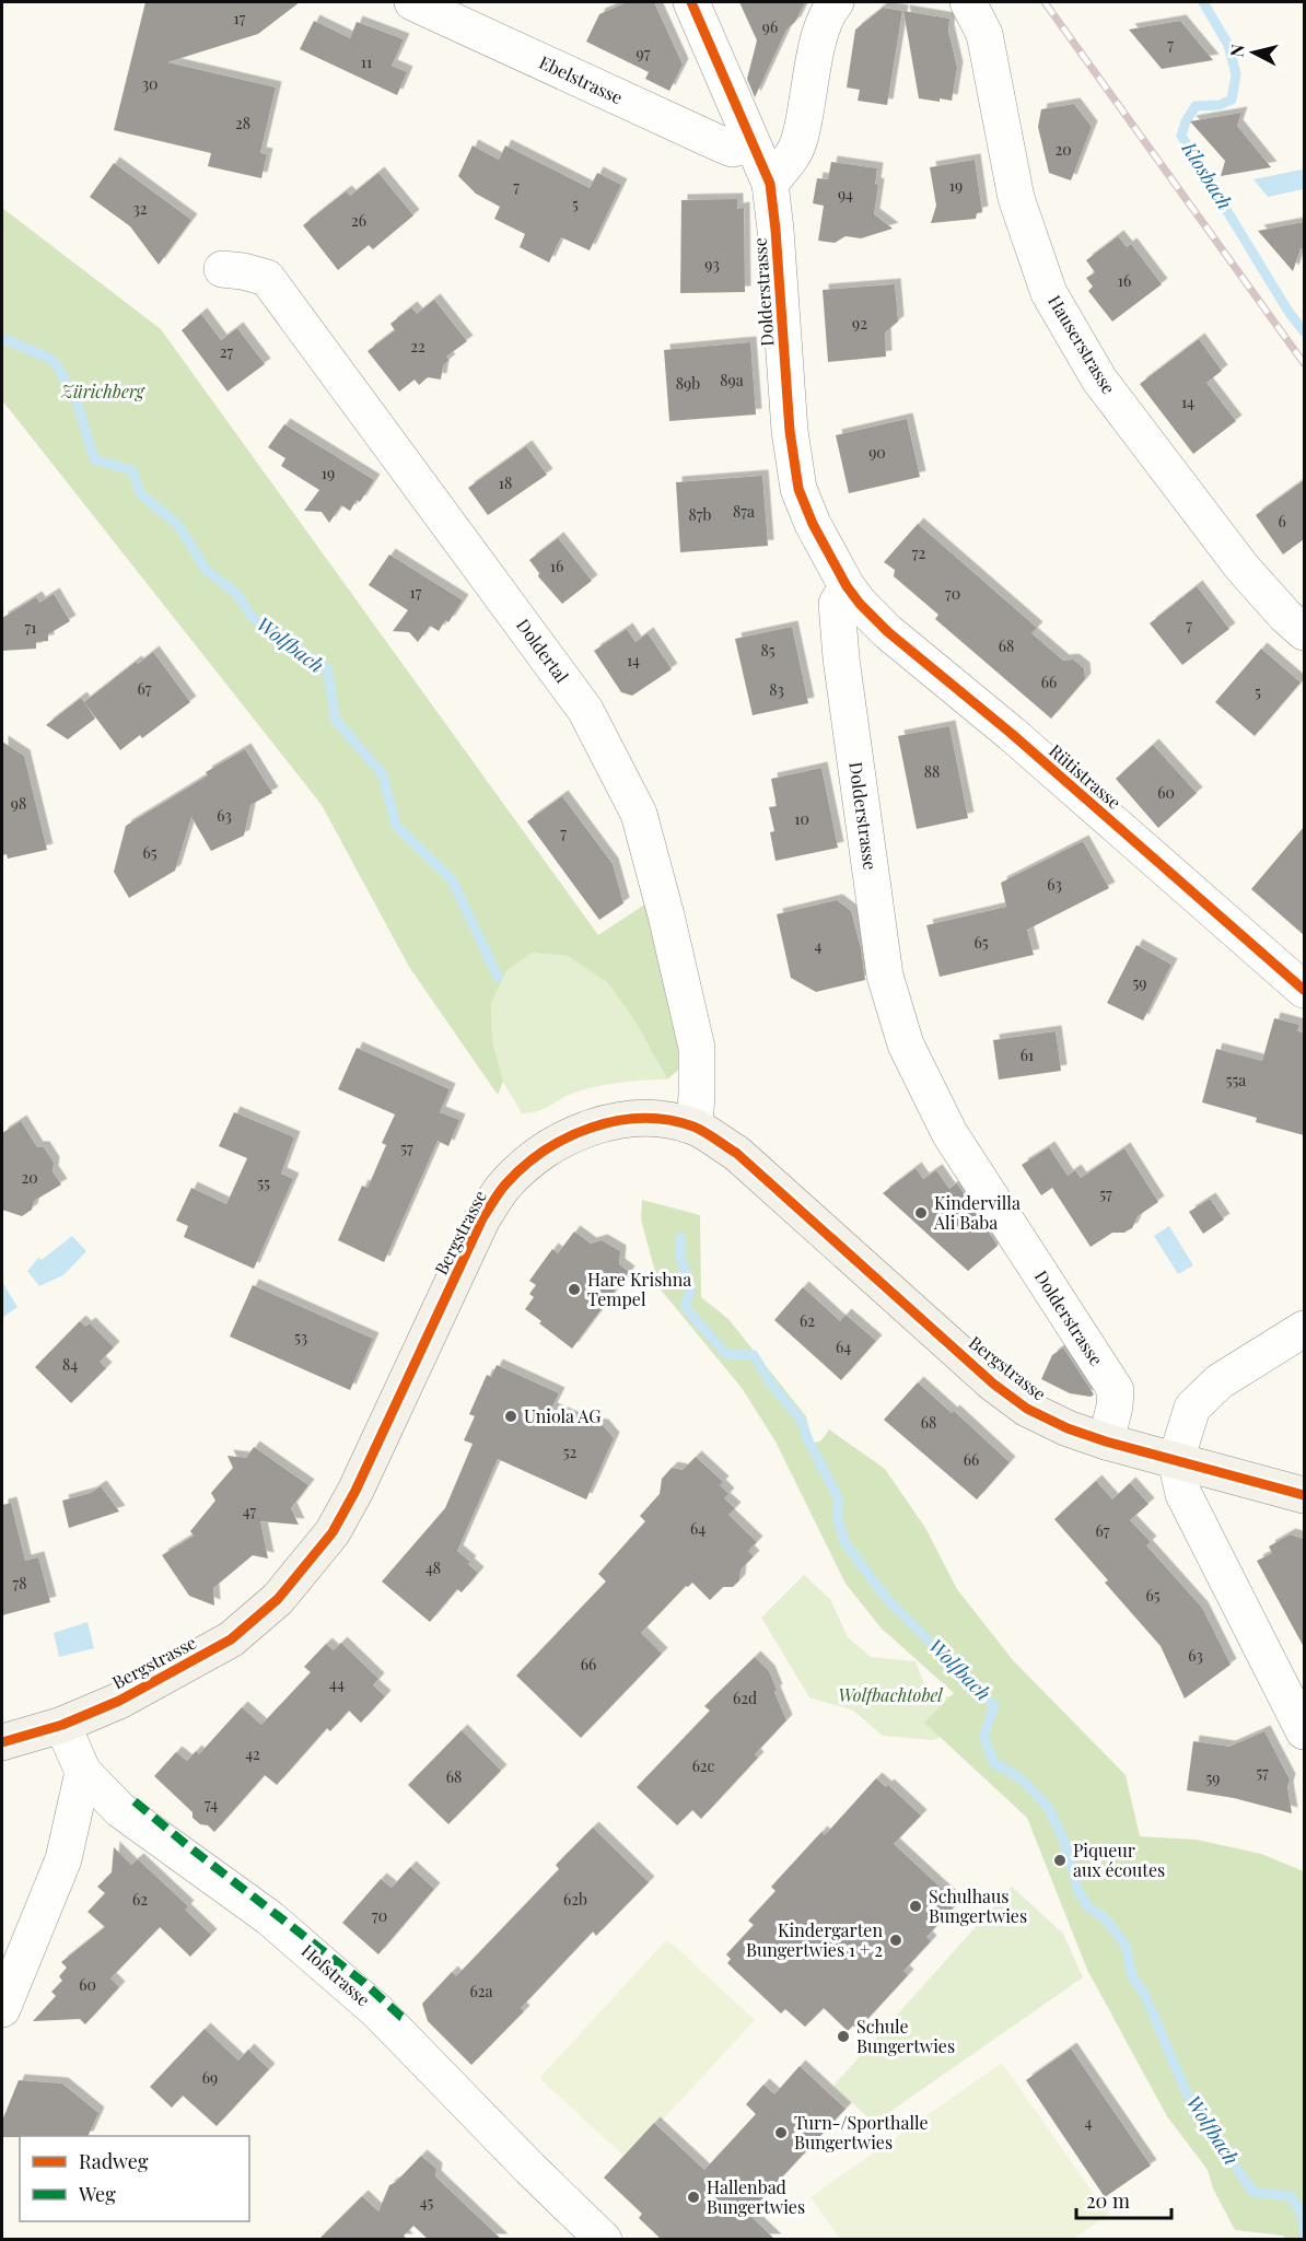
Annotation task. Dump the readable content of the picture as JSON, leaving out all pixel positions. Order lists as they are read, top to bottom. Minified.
{"streets":{"main road":["Bergstrasse"],"street":["Ebelstrasse","Dolderstrasse","Hauserstrasse","Doldertal","Rütistrasse","Hofstrasse"]},"crossings":[["Ebelstrasse","Dolderstrasse"],["Dolderstrasse","Rütistrasse"],["Dolderstrasse","Bergstrasse"],["Doldertal","Bergstrasse"],["Bergstrasse","Hofstrasse"]],"water":["Klosbach","Wolfbach"],"parks":["Zürichberg","Wolfbachtobel"],"places":["Kindervilla Ali Baba","Hare Krishna Tempel","Uniola AG","Piqueur aux écoutes","Schulhaus Bungertwies","Kindergarten Bungertwies 1 + 2","Schule Bungertwies","Turn-/Sporthalle Bungertwies","Hallenbad Bungertwies"],"house_numbers":["17","96","7","97","11","30","28","20","19","7","94","5","32","26","93","16","92","22","27","89a","89b","14","90","19","18","87a","87b","6","72","16","17","70","7","71","68","85","14","66","67","83","5","88","60","98","63","10","7","65","63","65","4","59","61","55a","57","20","55","57","62","53","64","84","68","52","66","47","64","67","48","78","65","63","66","44","62d","42","62c","57","68","59","74","62","62b","70","60","62a","69","4","45"],"legend":["Radweg","Weg"],"scale_bar":"20 m","north":"left"}
